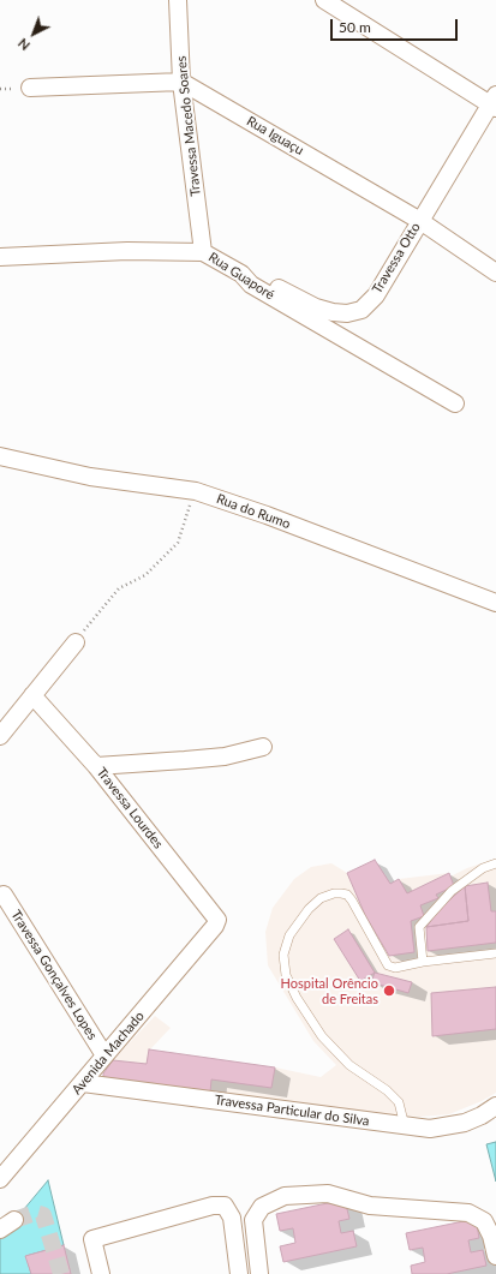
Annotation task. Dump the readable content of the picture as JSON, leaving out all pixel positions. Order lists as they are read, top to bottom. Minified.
{"streets":{"street":["Travessa Macedo Soares","Rua Iguaçu","Travessa Otto","Rua Guaporé","Rua do Rumo","Travessa Lourdes","Travessa Gonçalves Lopes","Avenida Machado","Travessa Particular do Silva"]},"crossings":[["Travessa Macedo Soares","Rua Iguaçu"],["Travessa Macedo Soares","Rua Guaporé"],["Rua Iguaçu","Travessa Otto"],["Travessa Otto","Rua Guaporé"],["Travessa Lourdes","Avenida Machado"],["Travessa Gonçalves Lopes","Avenida Machado"],["Avenida Machado","Travessa Particular do Silva"]],"places":["Hospital Orêncio de Freitas"],"scale_bar":"50 m","north":"bottom left"}
